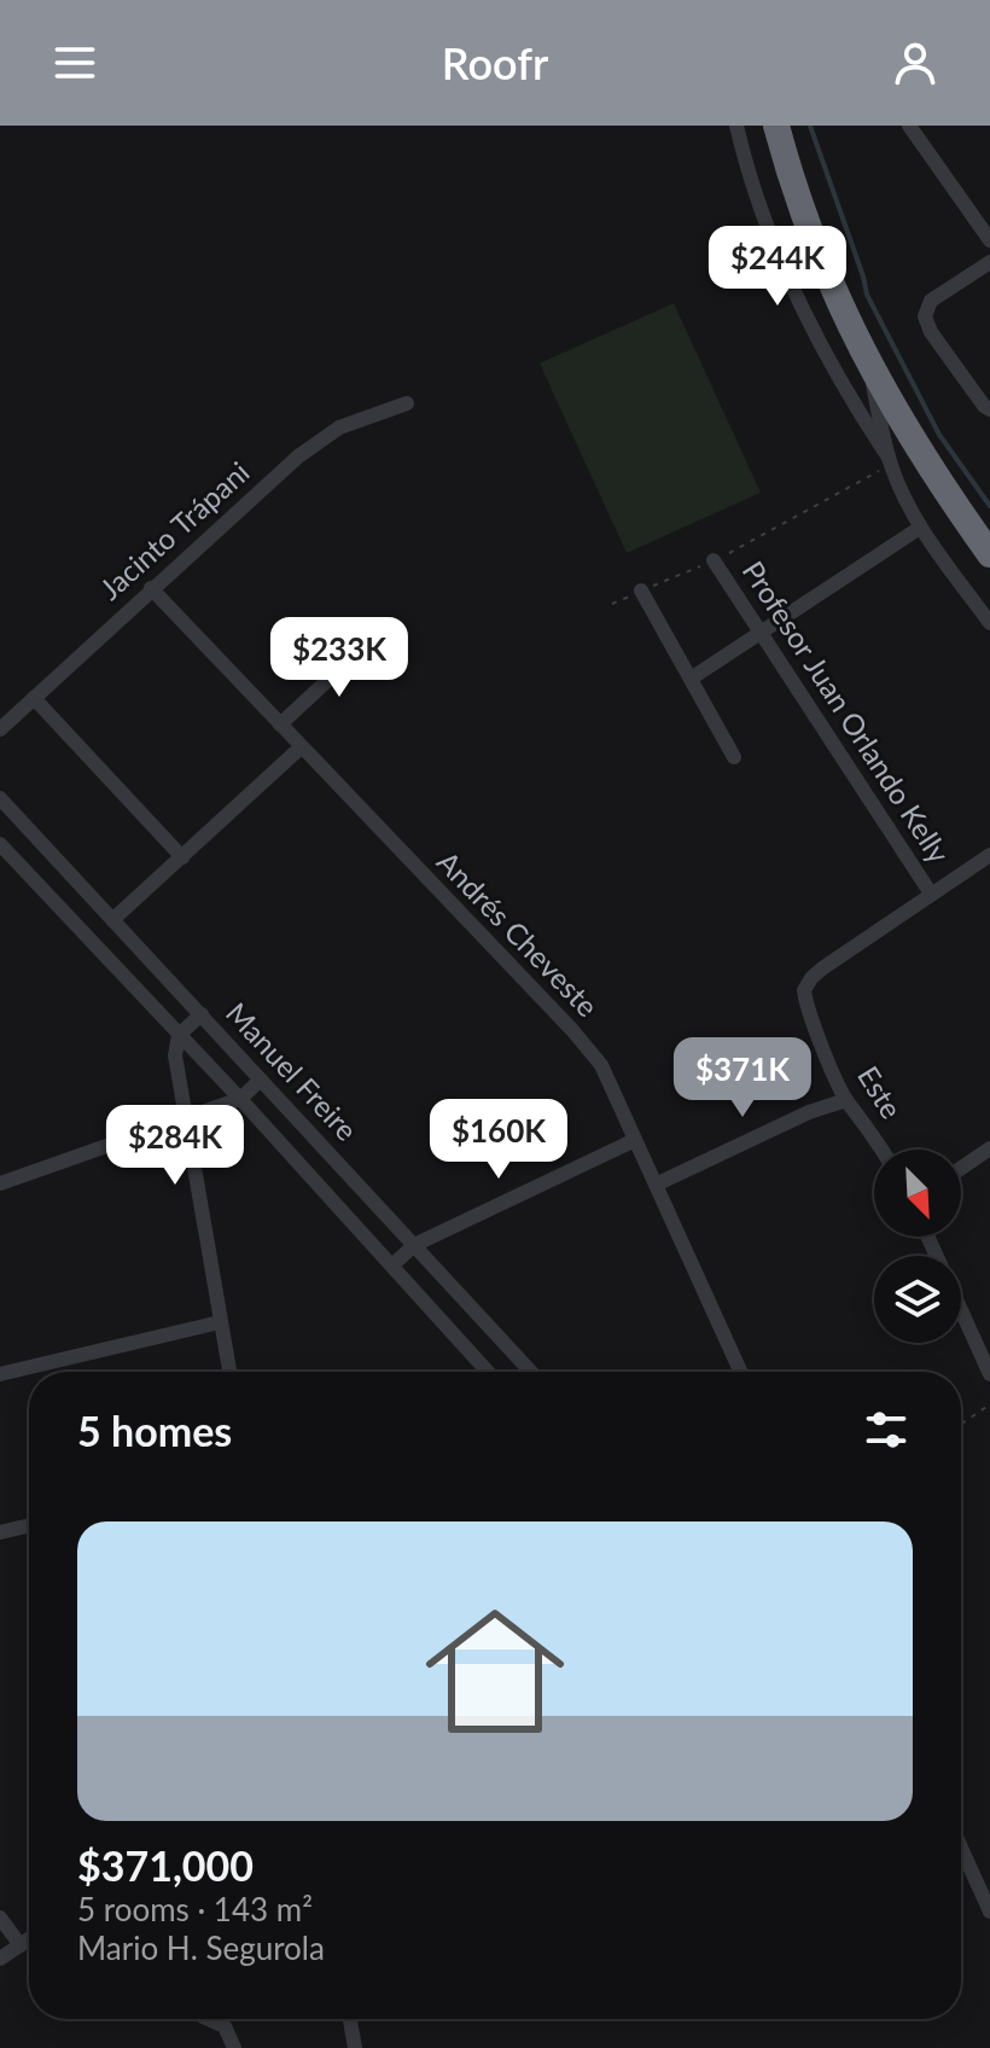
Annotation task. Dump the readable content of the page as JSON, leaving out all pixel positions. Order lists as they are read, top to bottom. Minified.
{"streets":{"street":["Jacinto Trápani","Profesor Juan Orlando Kelly","Andrés Cheveste","Manuel Freire","Este"]},"crossings":[["Jacinto Trápani","Andrés Cheveste"],["Profesor Juan Orlando Kelly","Este"]],"north":"bottom right","page":{"header":"Roofr","price":["$244K","$233K","$371K","$160K","$284K"],"heading":"5 homes","list":[{"name":"$371,000","note":"5 rooms · 143 m² · Mario H. Segurola"}]}}
